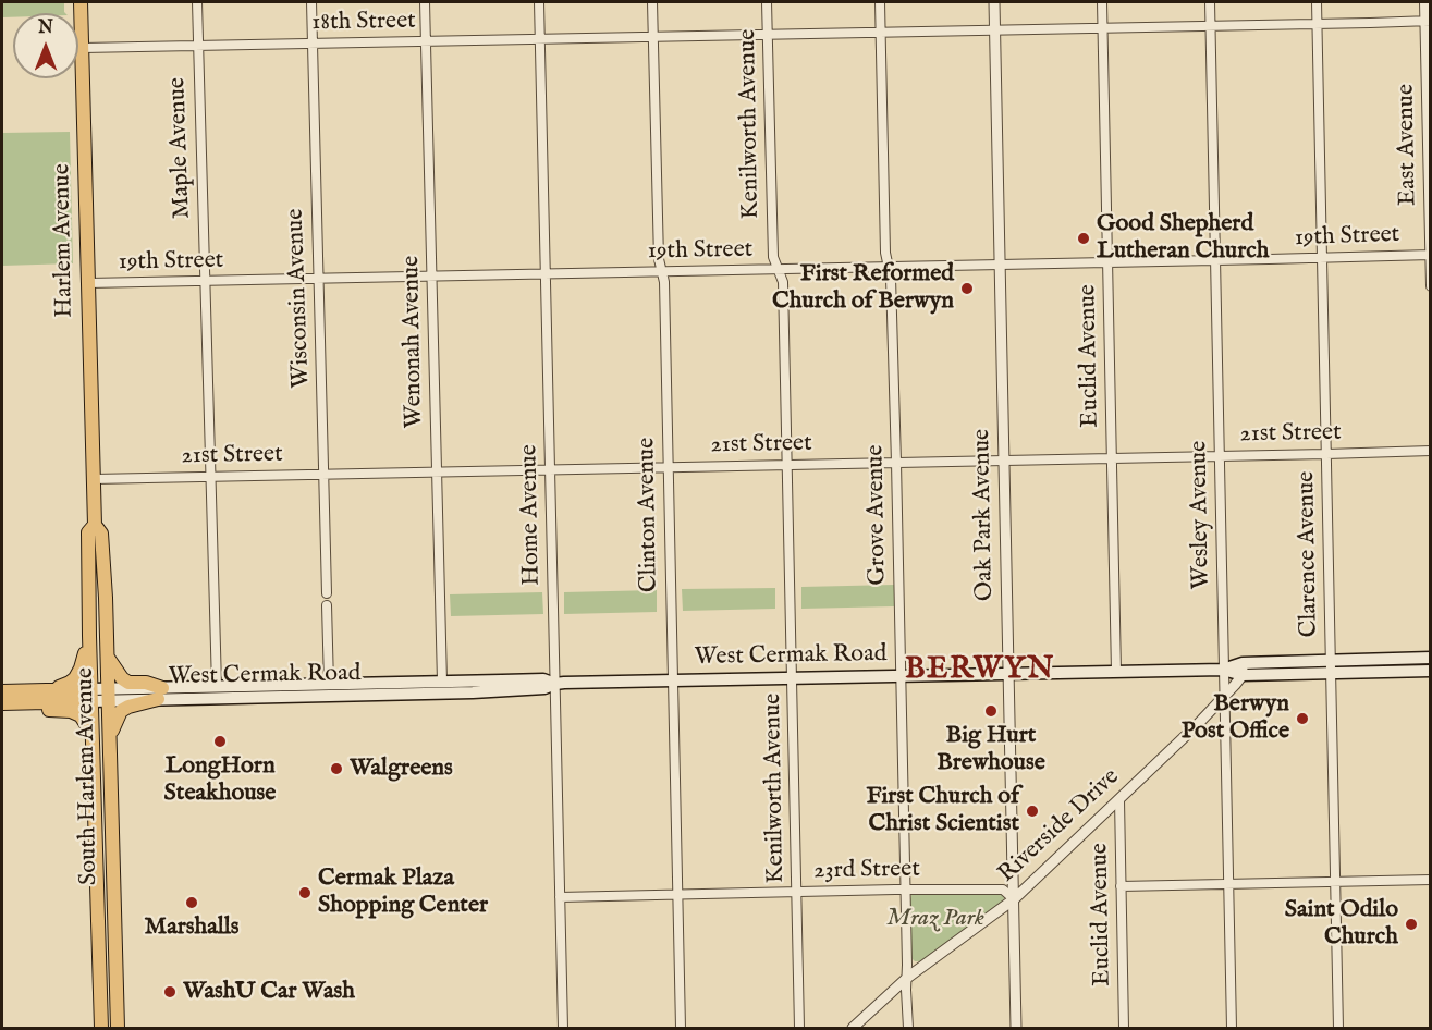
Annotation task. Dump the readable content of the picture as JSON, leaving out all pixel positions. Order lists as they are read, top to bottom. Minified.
{"streets":{"main road":["Harlem Avenue","West Cermak Road","South Harlem Avenue"],"street":["18th Street","Kenilworth Avenue","East Avenue","Maple Avenue","19th Street","Wisconsin Avenue","Wenonah Avenue","Euclid Avenue","21st Street","Home Avenue","Clinton Avenue","Grove Avenue","Oak Park Avenue","Wesley Avenue","Clarence Avenue","Riverside Drive","23rd Street"]},"crossings":[["18th Street","Kenilworth Avenue"],["18th Street","East Avenue"],["18th Street","Maple Avenue"],["18th Street","Harlem Avenue"],["18th Street","Wisconsin Avenue"],["18th Street","Wenonah Avenue"],["18th Street","Euclid Avenue"],["18th Street","Home Avenue"],["18th Street","Clinton Avenue"],["18th Street","Grove Avenue"],["18th Street","Oak Park Avenue"],["18th Street","Wesley Avenue"],["18th Street","Clarence Avenue"],["Kenilworth Avenue","19th Street"],["Kenilworth Avenue","21st Street"],["Kenilworth Avenue","West Cermak Road"],["Kenilworth Avenue","23rd Street"],["East Avenue","19th Street"],["Maple Avenue","19th Street"],["Maple Avenue","21st Street"],["Maple Avenue","West Cermak Road"],["19th Street","Harlem Avenue"],["19th Street","Wisconsin Avenue"],["19th Street","Wenonah Avenue"],["19th Street","Euclid Avenue"],["19th Street","Home Avenue"],["19th Street","Clinton Avenue"],["19th Street","Grove Avenue"],["19th Street","Oak Park Avenue"],["19th Street","Wesley Avenue"],["19th Street","Clarence Avenue"],["Harlem Avenue","21st Street"],["Harlem Avenue","South Harlem Avenue"],["Wisconsin Avenue","21st Street"],["Wenonah Avenue","21st Street"],["Wenonah Avenue","West Cermak Road"],["Euclid Avenue","21st Street"],["Euclid Avenue","West Cermak Road"],["Euclid Avenue","Riverside Drive"],["21st Street","Home Avenue"],["21st Street","Clinton Avenue"],["21st Street","Grove Avenue"],["21st Street","Oak Park Avenue"],["21st Street","Wesley Avenue"],["21st Street","Clarence Avenue"],["21st Street","South Harlem Avenue"],["Home Avenue","West Cermak Road"],["Home Avenue","23rd Street"],["Clinton Avenue","West Cermak Road"],["Clinton Avenue","23rd Street"],["Grove Avenue","West Cermak Road"],["Grove Avenue","Riverside Drive"],["Grove Avenue","23rd Street"],["Oak Park Avenue","West Cermak Road"],["Oak Park Avenue","Riverside Drive"],["Oak Park Avenue","23rd Street"],["Wesley Avenue","West Cermak Road"],["Wesley Avenue","Riverside Drive"],["Clarence Avenue","West Cermak Road"],["West Cermak Road","South Harlem Avenue"],["West Cermak Road","Riverside Drive"],["Riverside Drive","23rd Street"]],"districts":["BERWYN"],"parks":["Mraz Park"],"places":["Good Shepherd Lutheran Church","First Reformed Church of Berwyn","Big Hurt Brewhouse","Berwyn Post Office","LongHorn Steakhouse","Walgreens","First Church of Christ Scientist","Cermak Plaza Shopping Center","Marshalls","Saint Odilo Church","WashU Car Wash"],"north":"top"}
